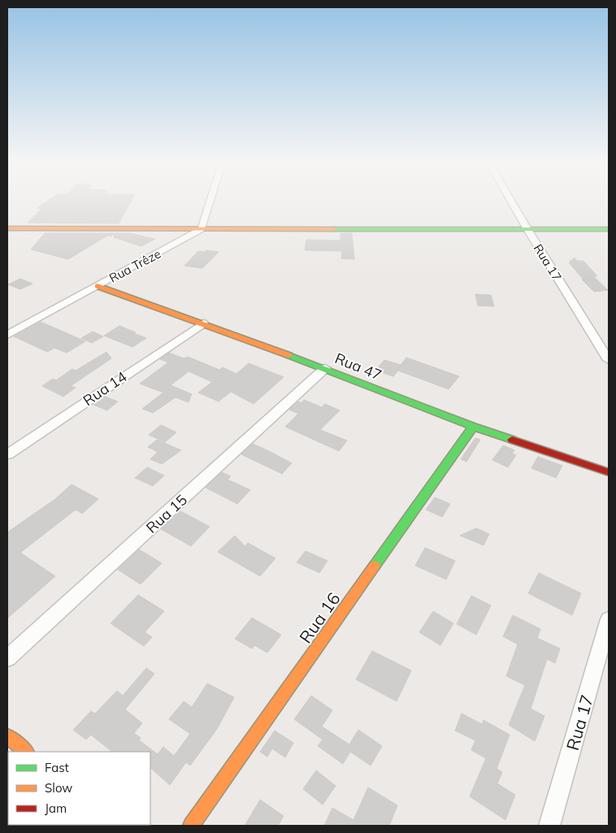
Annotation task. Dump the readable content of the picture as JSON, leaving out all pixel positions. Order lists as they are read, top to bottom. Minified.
{"streets":{"street":["Rua 17","Rua Trêze","Rua 47","Rua 14","Rua 15","Rua 16"]},"crossings":[["Rua Trêze","Rua 47"],["Rua 47","Rua 14"],["Rua 47","Rua 15"],["Rua 47","Rua 16"]],"legend":["Fast","Slow","Jam"]}
